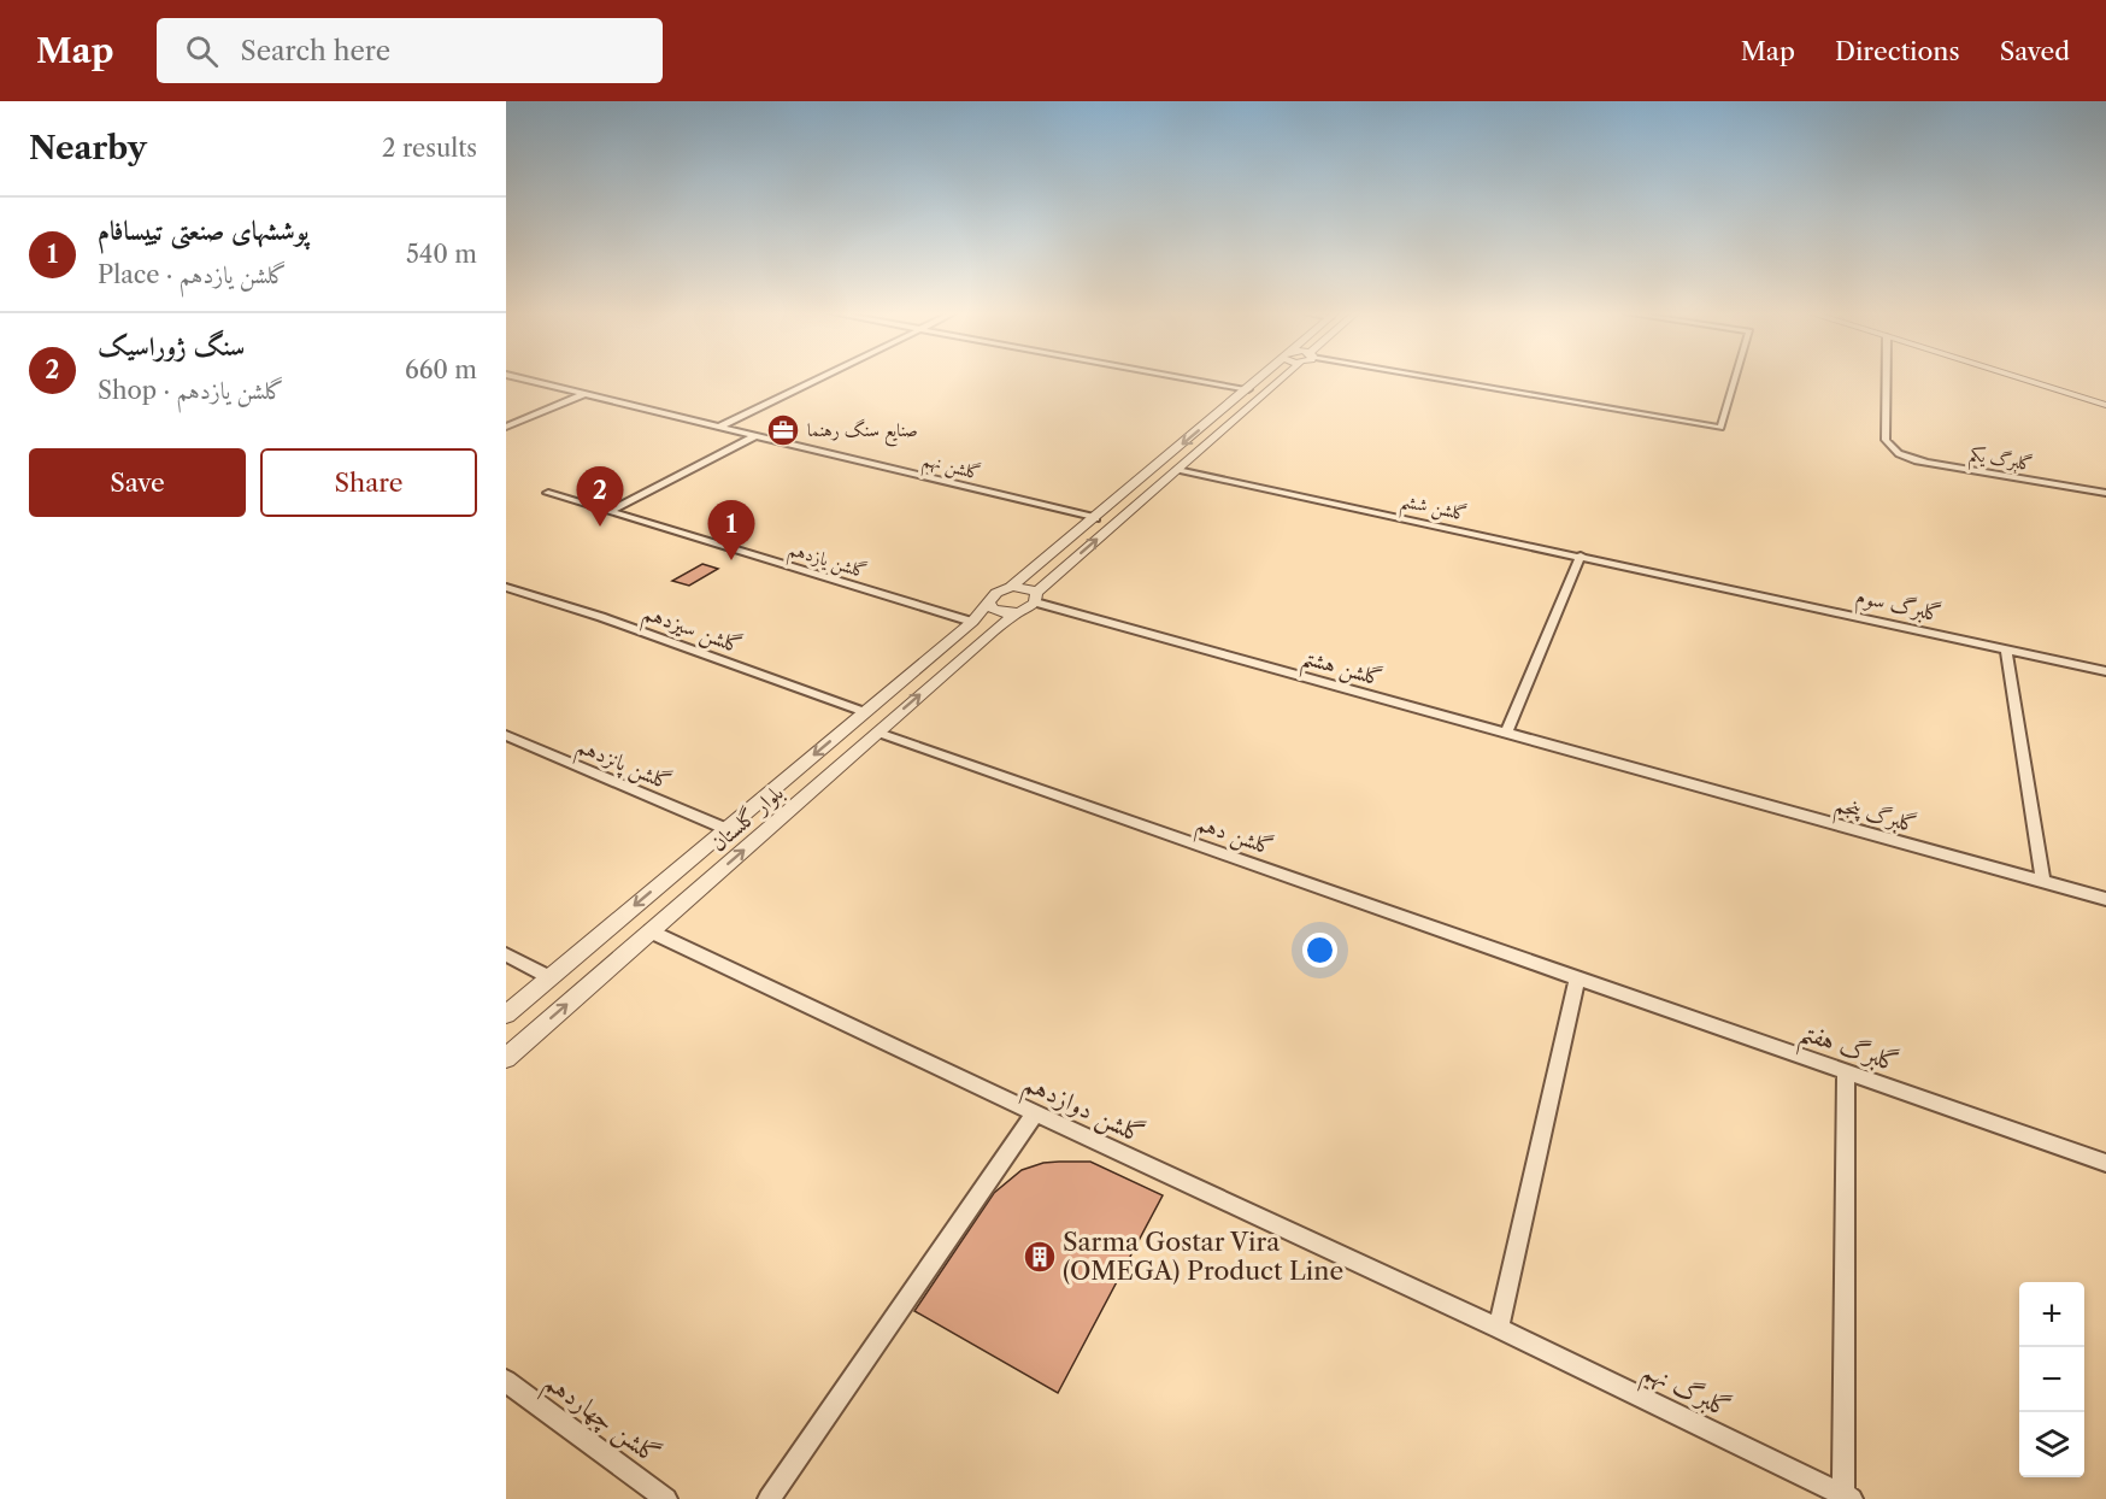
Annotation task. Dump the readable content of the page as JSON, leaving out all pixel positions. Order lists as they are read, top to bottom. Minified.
{"streets":{"street":["گلبرگ یکم","گلشن نهم","گلشن ششم","گلشن یازدهم","گلبرگ سوم","گلشن سیزدهم","گلشن هشتم","گلشن پانزدهم","گلبرگ پنجم","بلوار گلستان","گلشن دهم","گلبرگ هفتم","گلشن دوازدهم","گلبرگ نهم","گلشن چهاردهم"]},"crossings":[["گلشن ششم","گلبرگ سوم"],["گلشن یازدهم","بلوار گلستان"],["گلشن سیزدهم","بلوار گلستان"],["گلشن هشتم","گلبرگ پنجم"],["گلشن هشتم","بلوار گلستان"],["گلشن پانزدهم","بلوار گلستان"],["بلوار گلستان","گلشن دهم"],["بلوار گلستان","گلشن دوازدهم"],["گلشن دهم","گلبرگ هفتم"],["گلشن دوازدهم","گلبرگ نهم"]],"places":{"office":["صنایع سنگ رهنما"],"building":["Sarma Gostar Vira (OMEGA) Product Line"]},"page":{"header":"Map","search":"Search here","nav":["Map","Directions","Saved"],"heading":["Nearby","2 results"],"list":[{"mark":"1","name":"پوششهای صنعتی تییسافام","note":"Place · گلشن یازدهم","value":"540 m"},{"mark":"2","name":"سنگ ژوراسیک","note":"Shop · گلشن یازدهم","value":"660 m"}],"buttons":["Save","Share"],"pins":["2","1"],"map_buttons":["+","−"]}}
